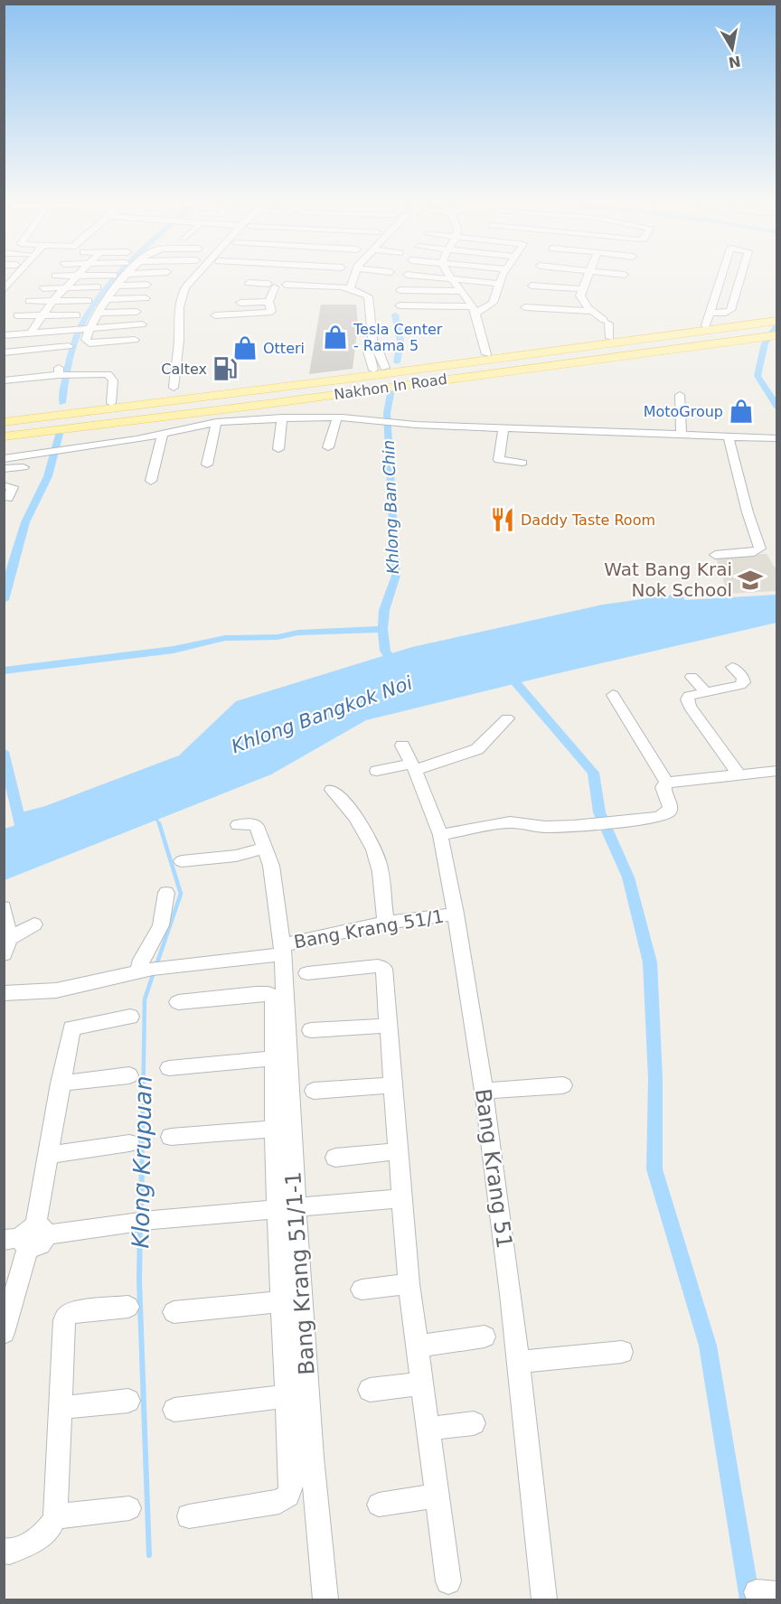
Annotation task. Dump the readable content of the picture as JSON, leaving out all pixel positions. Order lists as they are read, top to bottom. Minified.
{"streets":{"main road":["Nakhon In Road"],"street":["Bang Krang 51/1","Bang Krang 51","Bang Krang 51/1-1"]},"crossings":[["Bang Krang 51/1","Bang Krang 51"],["Bang Krang 51/1","Bang Krang 51/1-1"]],"water":["Khlong Ban Chin","Khlong Bangkok Noi","Klong Krupuan"],"places":{"shop":["Tesla Center - Rama 5","Otteri","MotoGroup"],"fuel station":["Caltex"],"restaurant":["Daddy Taste Room"],"school or university":["Wat Bang Krai Nok School"]},"north":"bottom"}
